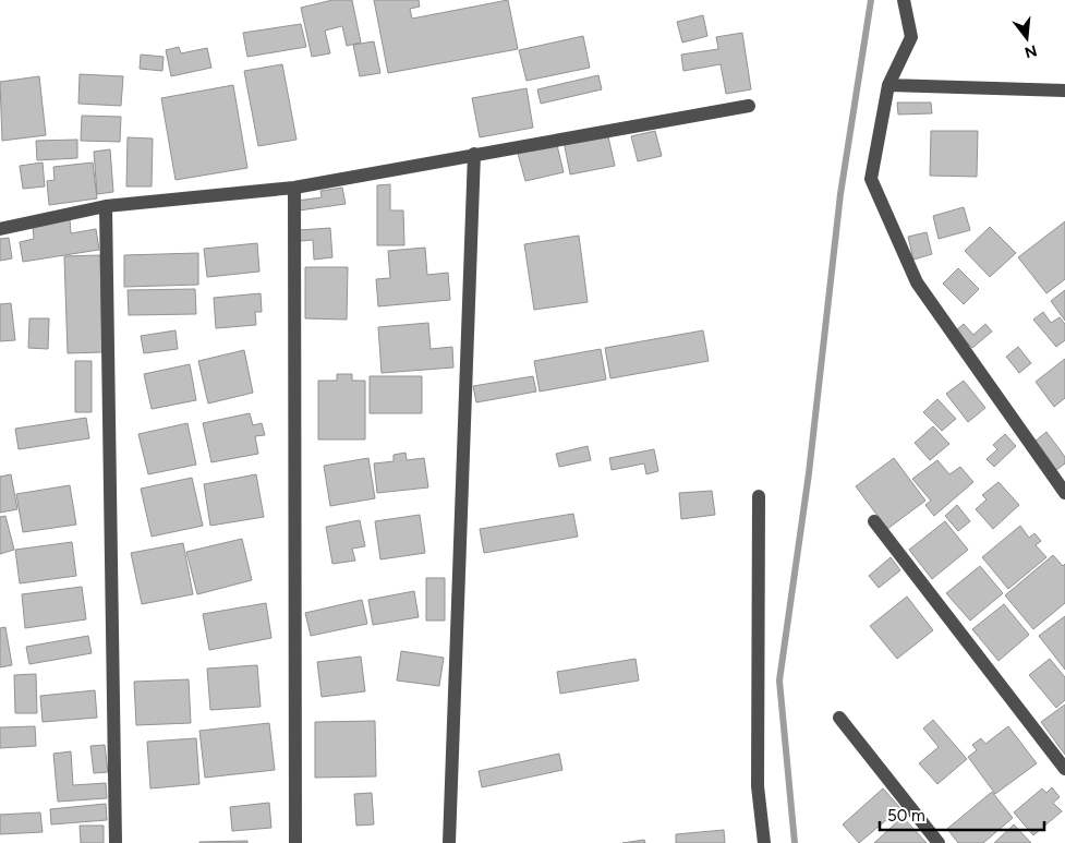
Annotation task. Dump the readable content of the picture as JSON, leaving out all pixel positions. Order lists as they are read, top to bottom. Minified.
{"scale_bar":"50 m","north":"bottom"}
